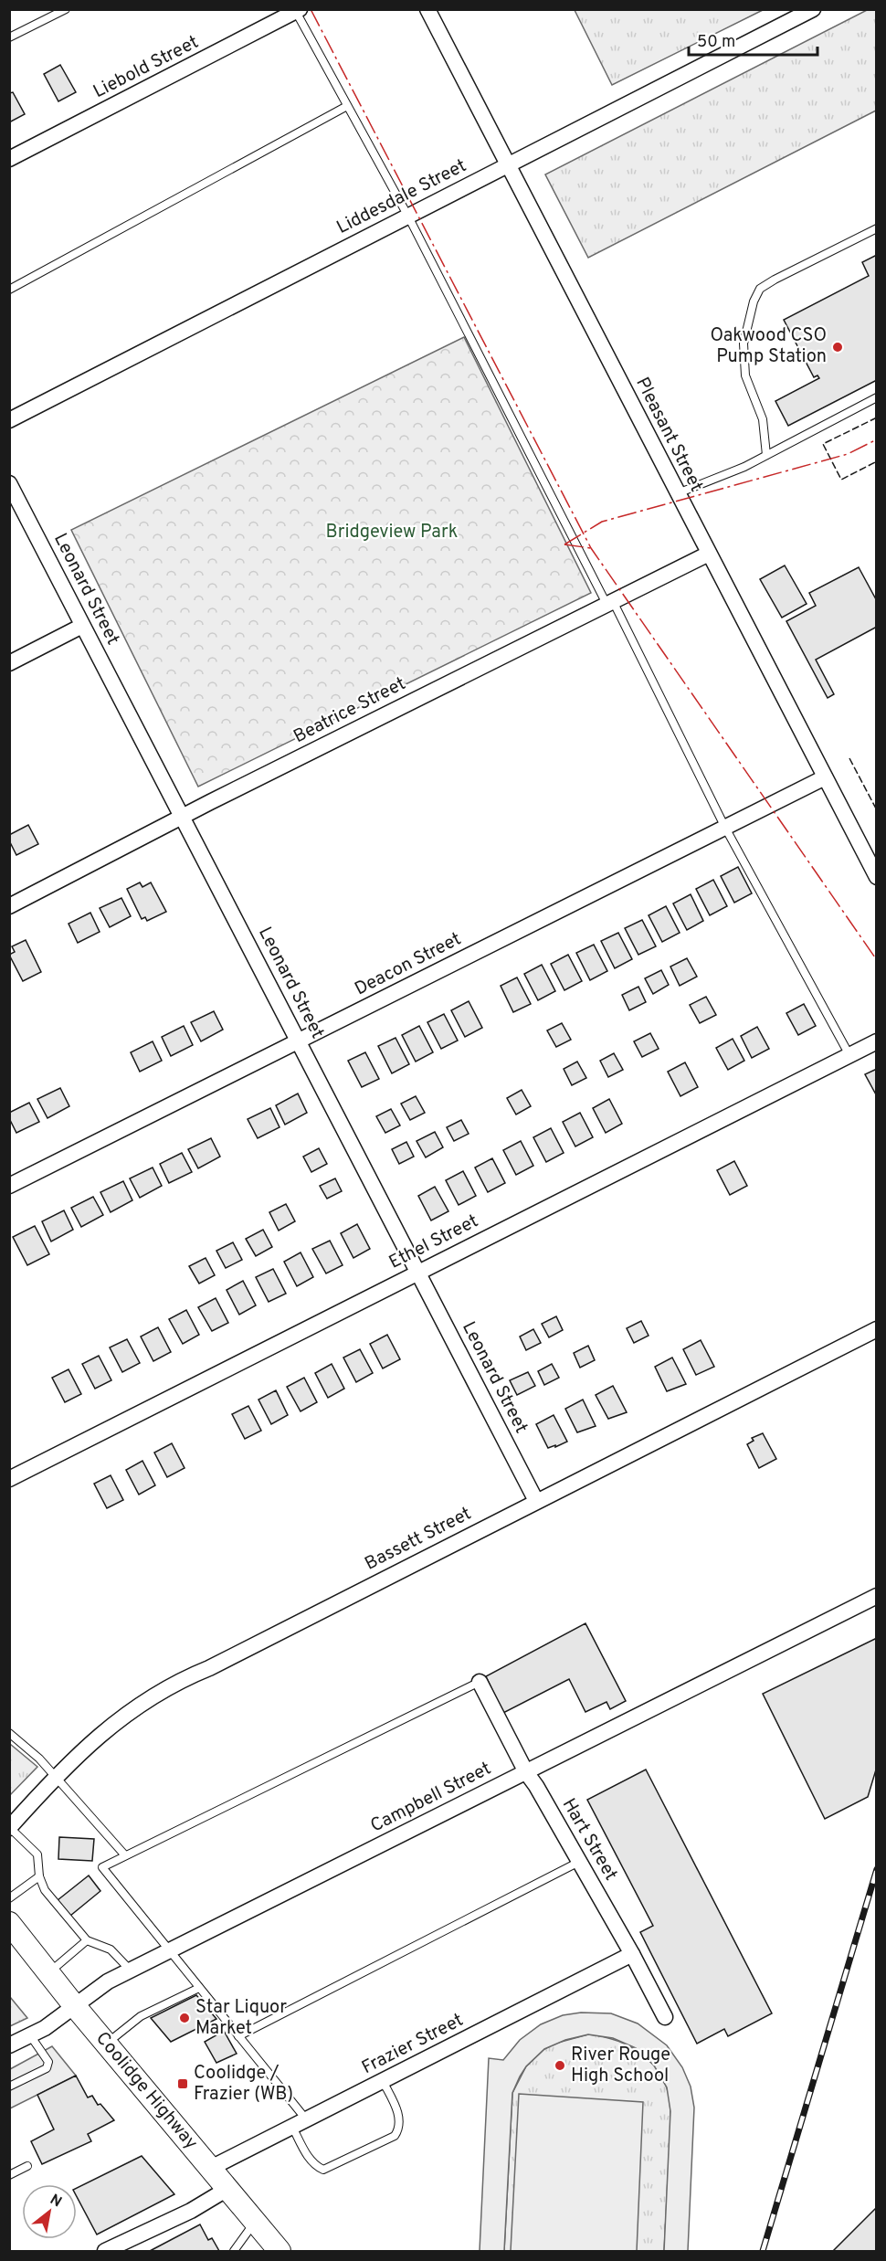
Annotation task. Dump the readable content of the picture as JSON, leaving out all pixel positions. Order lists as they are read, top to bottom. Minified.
{"streets":{"main road":["Coolidge Highway"],"street":["Liebold Street","Liddesdale Street","Pleasant Street","Leonard Street","Beatrice Street","Deacon Street","Ethel Street","Bassett Street","Campbell Street","Hart Street","Frazier Street"]},"crossings":[["Liddesdale Street","Pleasant Street"],["Pleasant Street","Beatrice Street"],["Pleasant Street","Deacon Street"],["Leonard Street","Beatrice Street"],["Leonard Street","Deacon Street"],["Leonard Street","Ethel Street"],["Leonard Street","Bassett Street"],["Campbell Street","Hart Street"],["Campbell Street","Coolidge Highway"],["Hart Street","Frazier Street"],["Frazier Street","Coolidge Highway"]],"parks":["Bridgeview Park"],"places":{"other":["Oakwood CSO Pump Station","Star Liquor Market","River Rouge High School"],"transit":["Coolidge / Frazier (WB)"]},"scale_bar":"50 m","north":"top right"}
